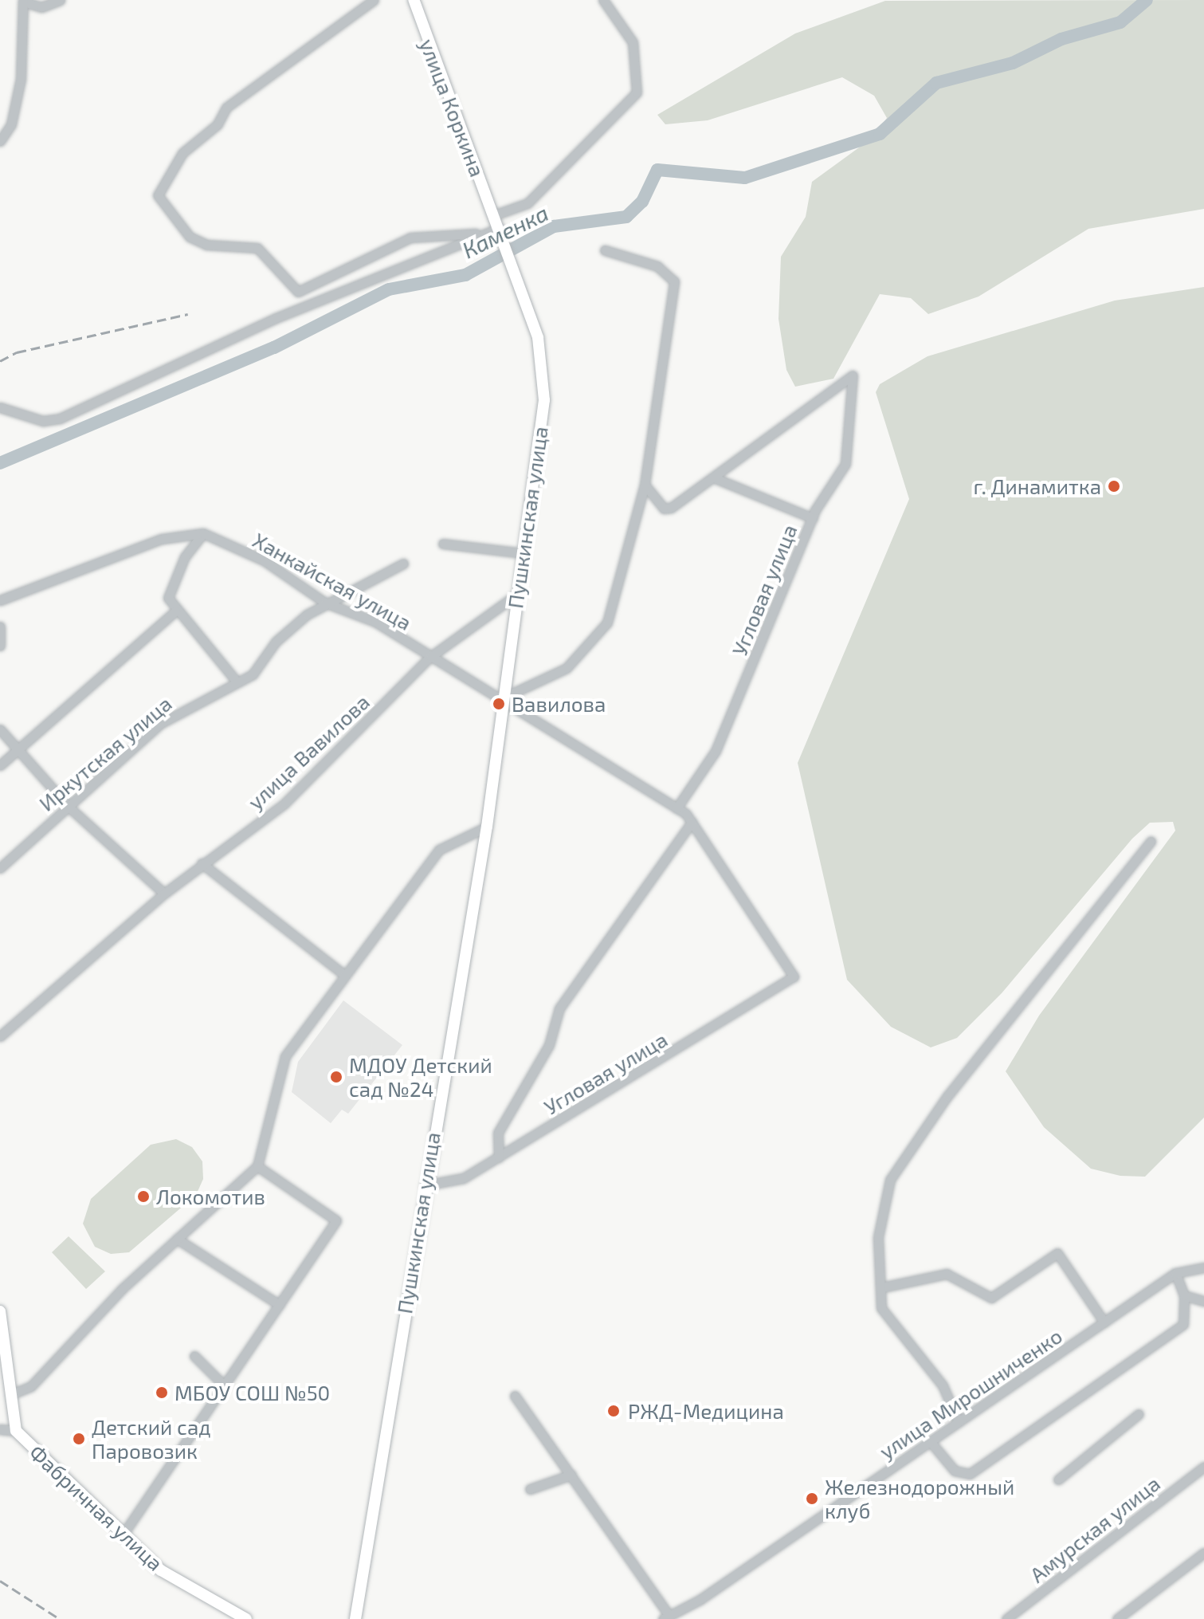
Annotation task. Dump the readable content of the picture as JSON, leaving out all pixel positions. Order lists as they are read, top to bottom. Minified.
{"streets":{"main road":["улица Коркина","Пушкинская улица","Фабричная улица"],"street":["Ханкайская улица","Угловая улица","улица Вавилова","Иркутская улица","улица Мирошниченко","Амурская улица"]},"crossings":[["улица Коркина","Пушкинская улица"],["Пушкинская улица","Ханкайская улица"],["Пушкинская улица","Угловая улица"],["Пушкинская улица","улица Вавилова"],["Ханкайская улица","улица Вавилова"],["Ханкайская улица","Иркутская улица"]],"water":["Каменка"],"places":["г. Динамитка","Вавилова","МДОУ Детский сад №24","Локомотив","МБОУ СОШ №50","РЖД-Медицина","Детский сад Паровозик","Железнодорожный клуб"]}
